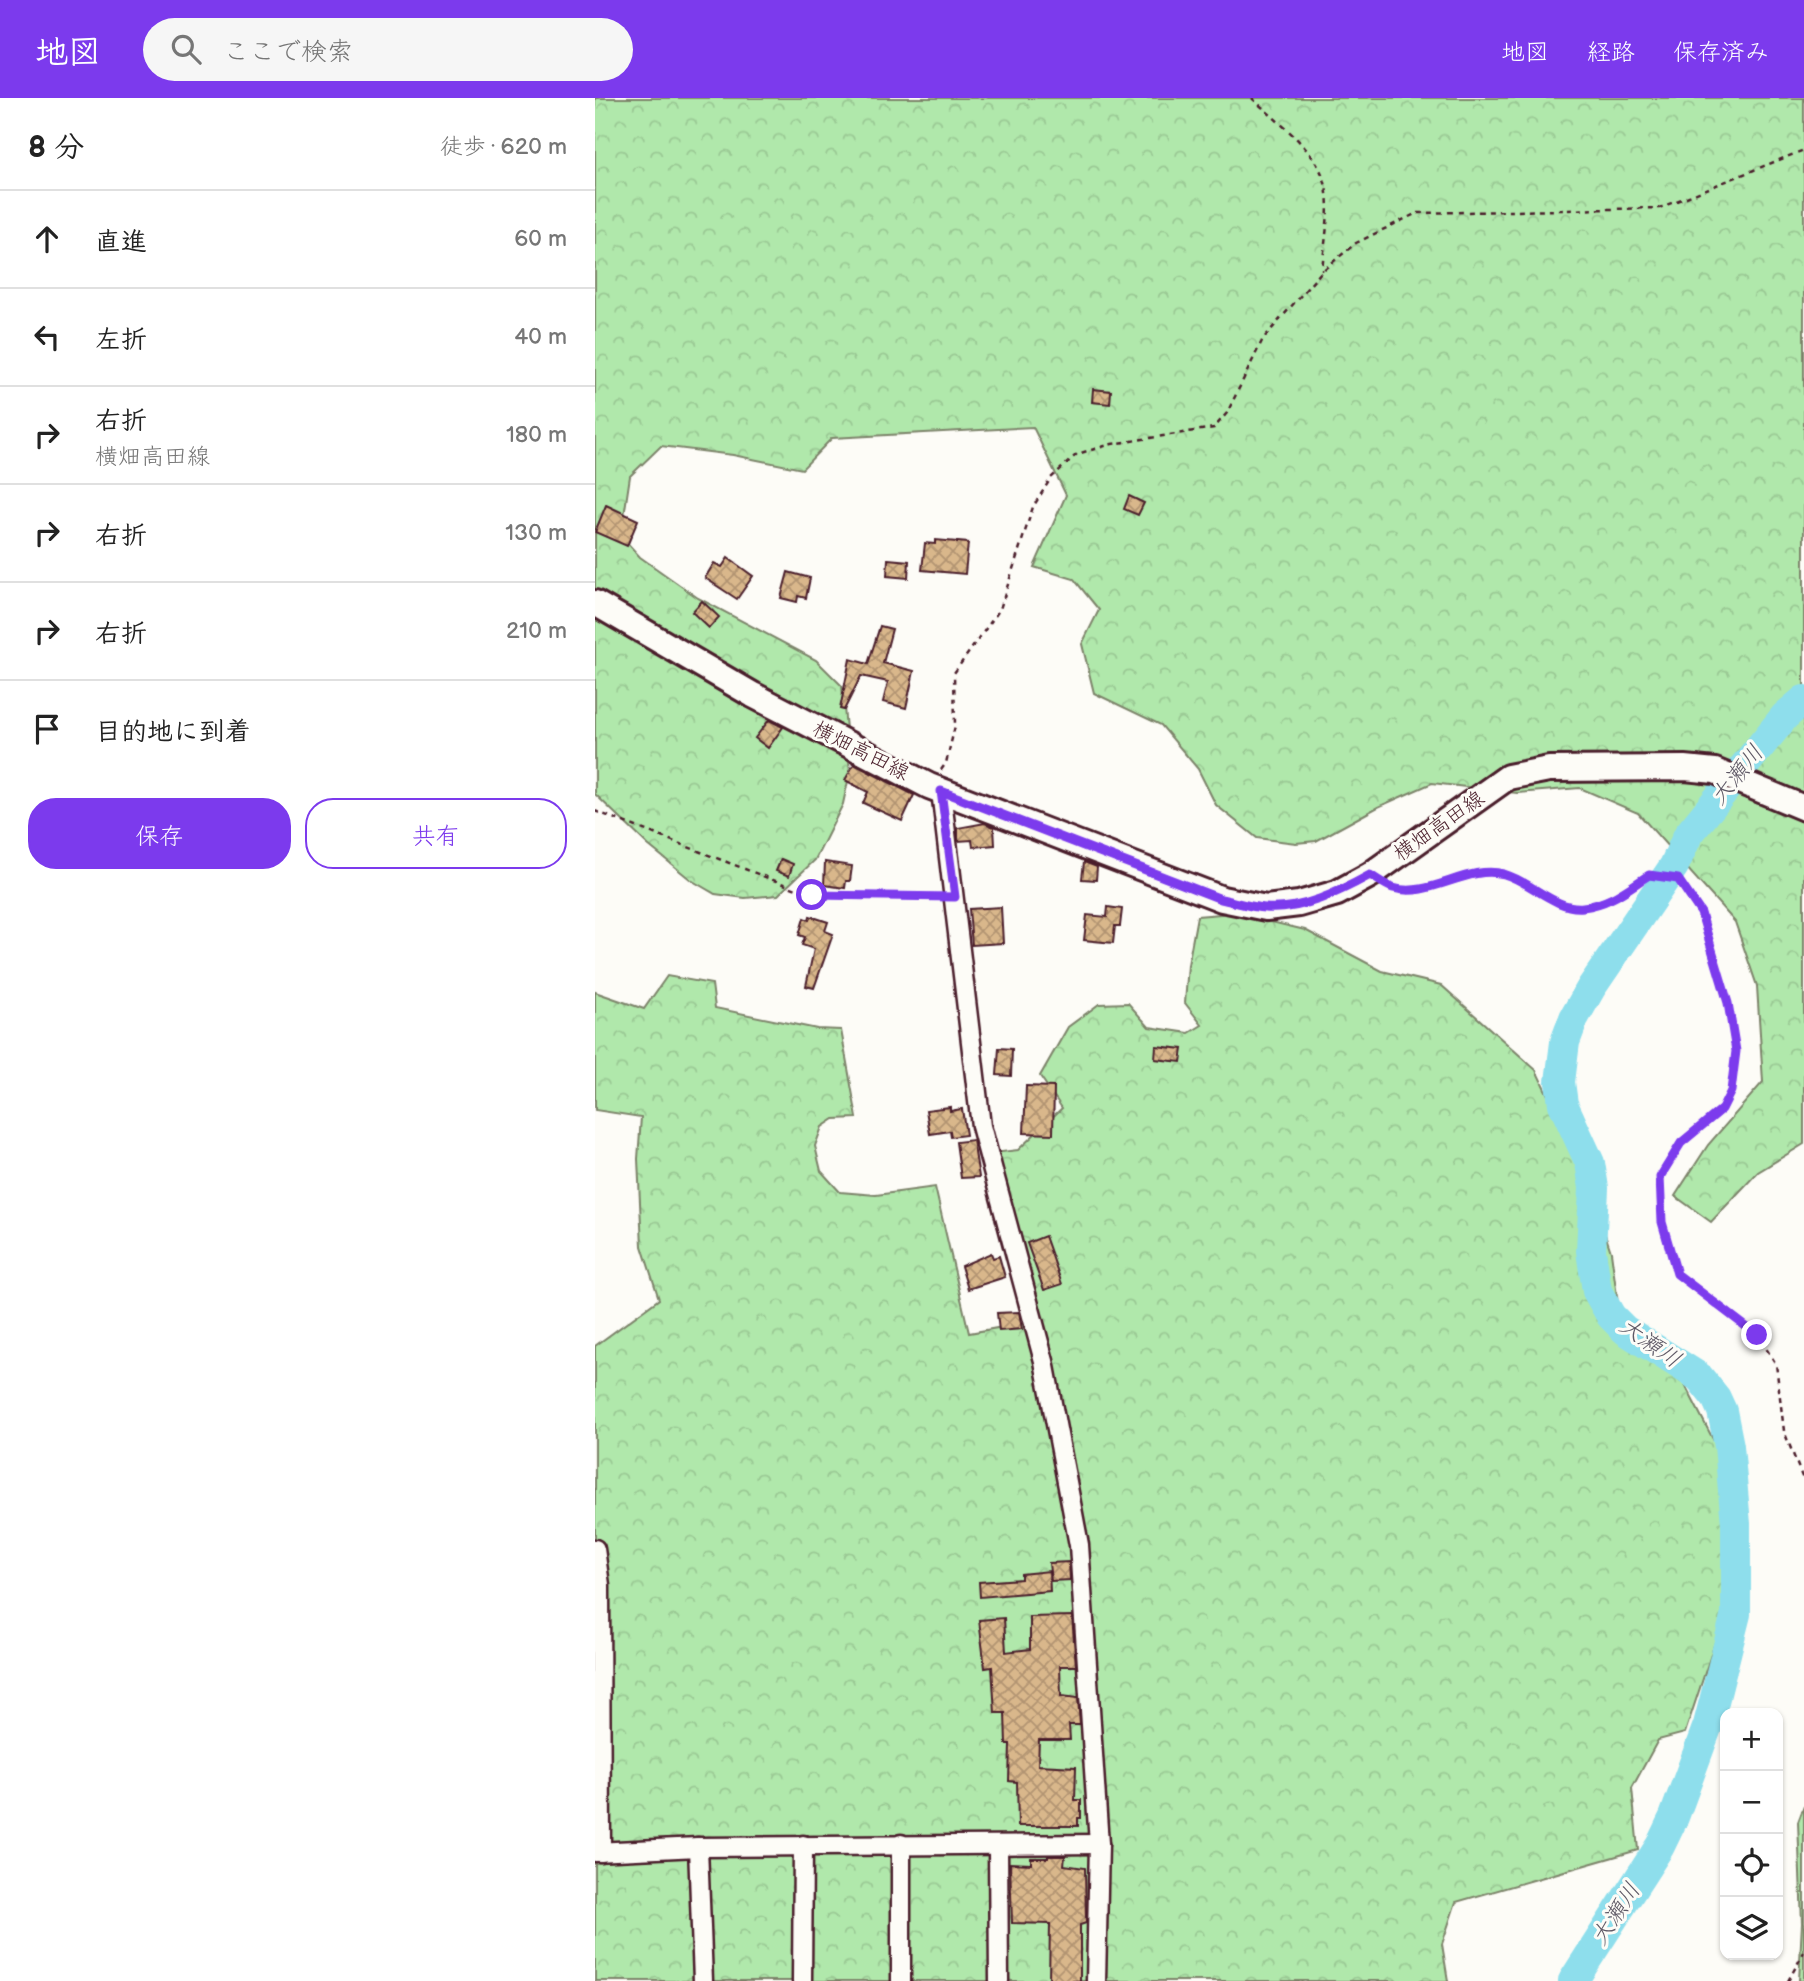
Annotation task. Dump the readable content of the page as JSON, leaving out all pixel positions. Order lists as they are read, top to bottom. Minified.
{"streets":{"main road":["横畑高田線"]},"water":["大瀬川"],"page":{"header":"地図","search":"ここで検索","nav":["地図","経路","保存済み"],"heading":["8 分","徒歩 · 620 m"],"list":[["直進","60 m"],["左折","40 m"],["右折","横畑高田線","180 m"],["右折","130 m"],["右折","210 m"],"目的地に到着"],"buttons":["保存","共有"],"map_buttons":["+","−"]}}
